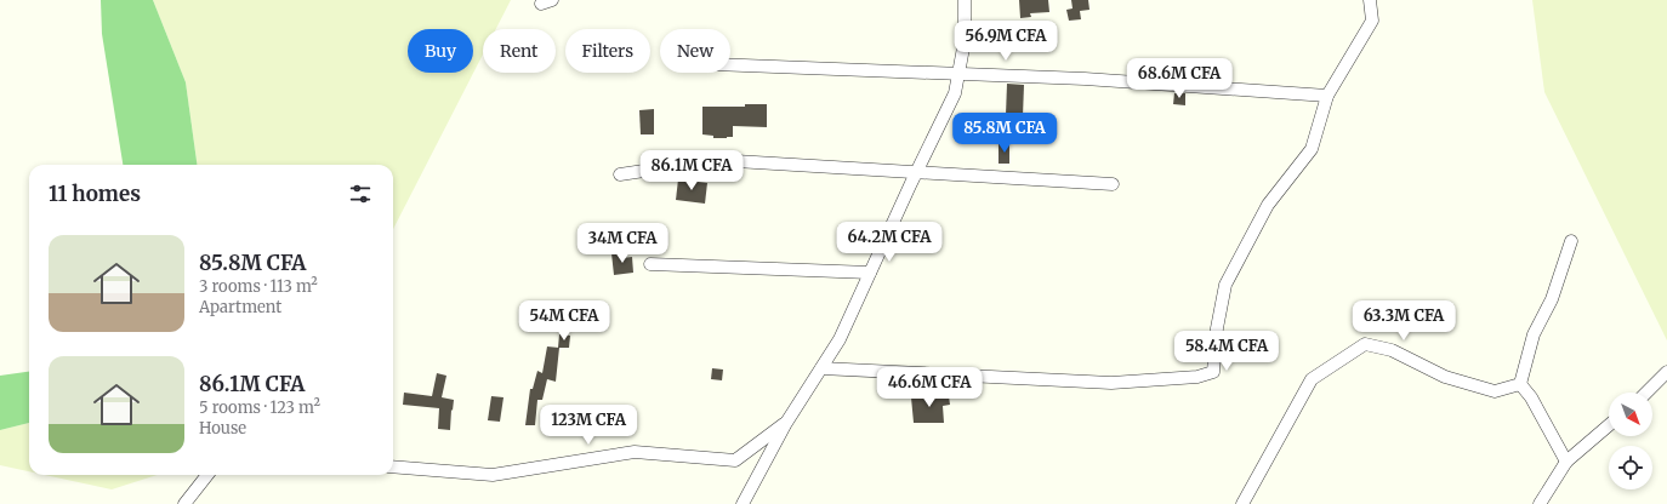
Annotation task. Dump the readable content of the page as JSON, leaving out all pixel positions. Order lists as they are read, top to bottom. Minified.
{"north":"bottom right","page":{"price":["56.9M CFA","68.6M CFA","85.8M CFA","86.1M CFA","64.2M CFA","34M CFA","54M CFA","63.3M CFA","58.4M CFA","46.6M CFA","123M CFA"],"chip":["Buy","Rent","Filters","New"],"heading":"11 homes","list":[{"name":"85.8M CFA","note":"3 rooms · 113 m² · Apartment"},{"name":"86.1M CFA","note":"5 rooms · 123 m² · House"}]}}
